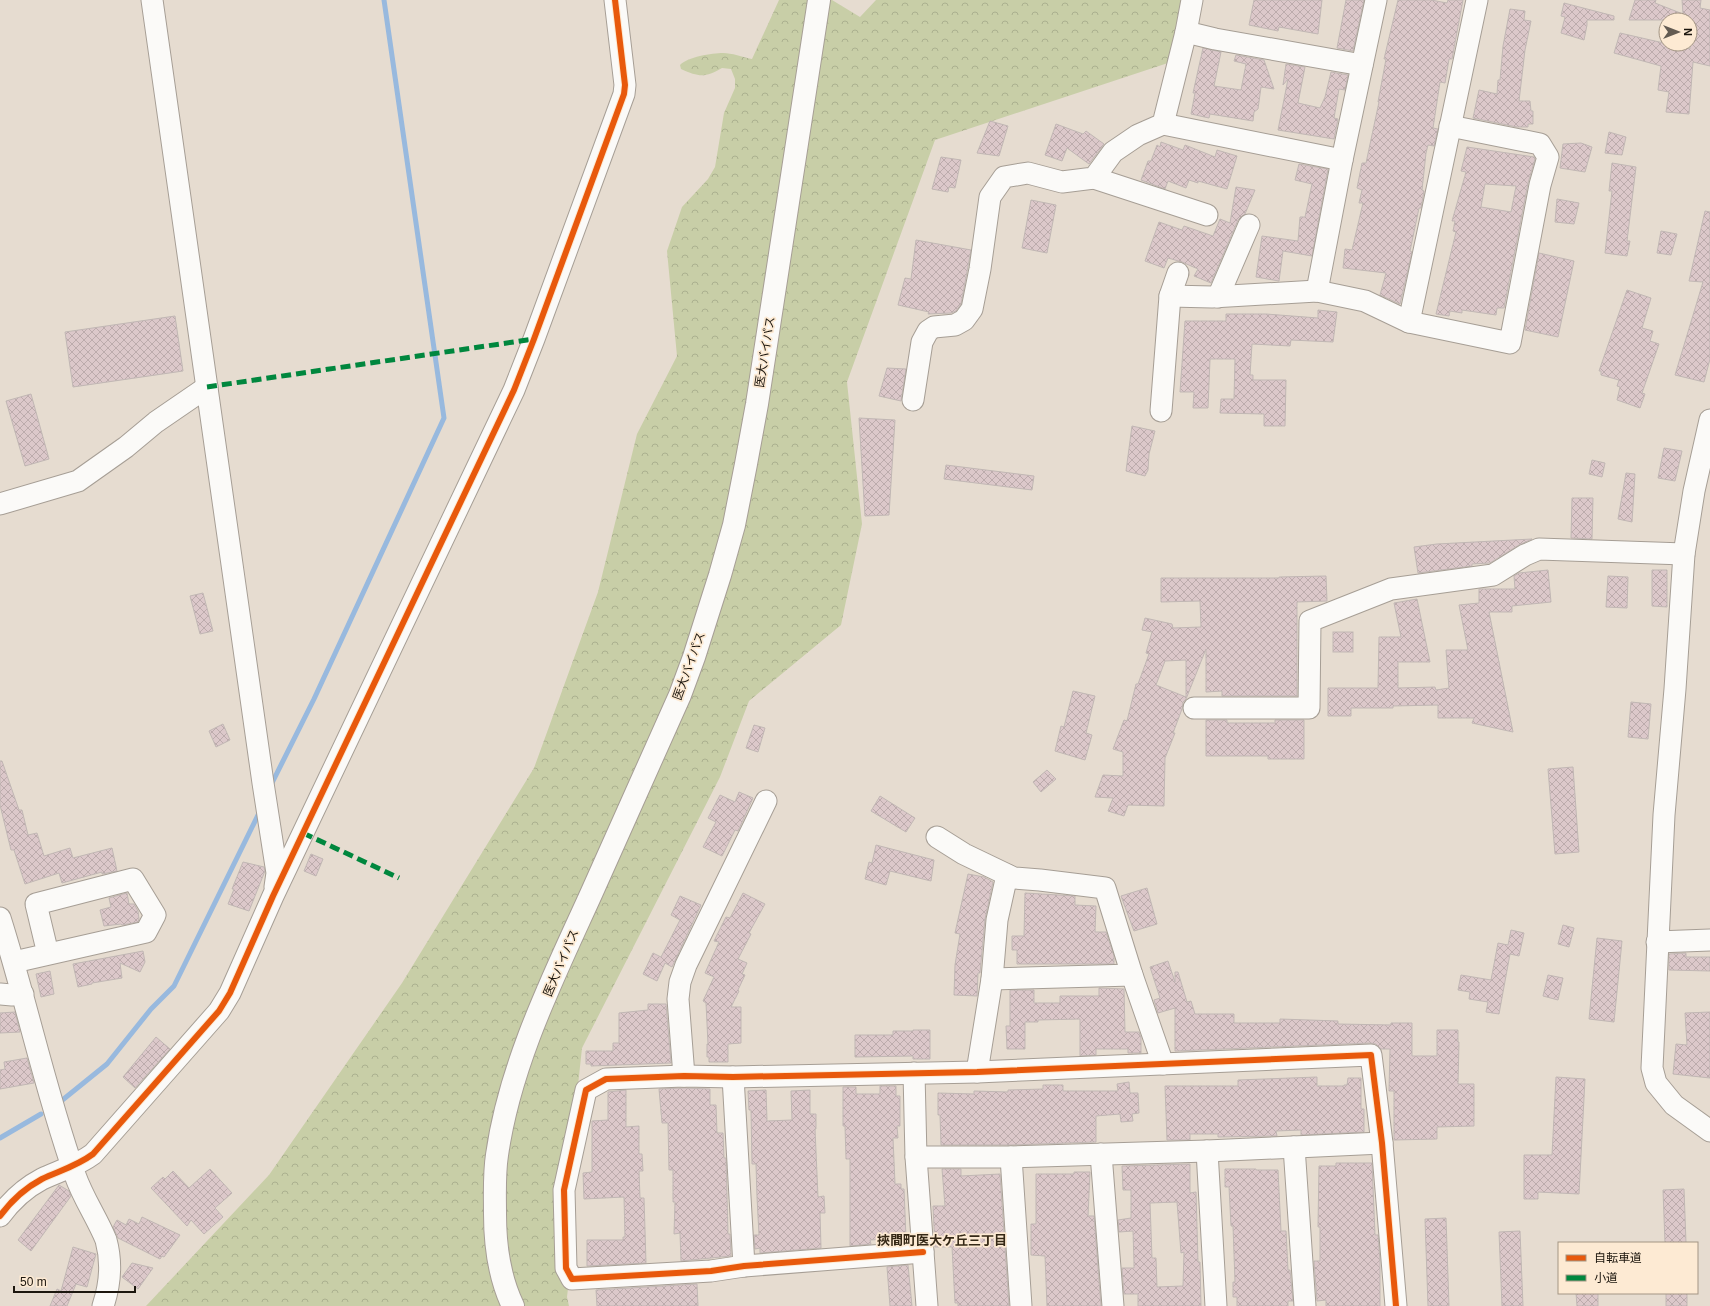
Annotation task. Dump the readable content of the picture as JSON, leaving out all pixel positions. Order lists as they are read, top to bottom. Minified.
{"streets":{"main road":["医大バイパス"]},"districts":["挾間町医大ケ丘三丁目"],"legend":["自転車道","小道"],"scale_bar":"50 m","north":"right"}
